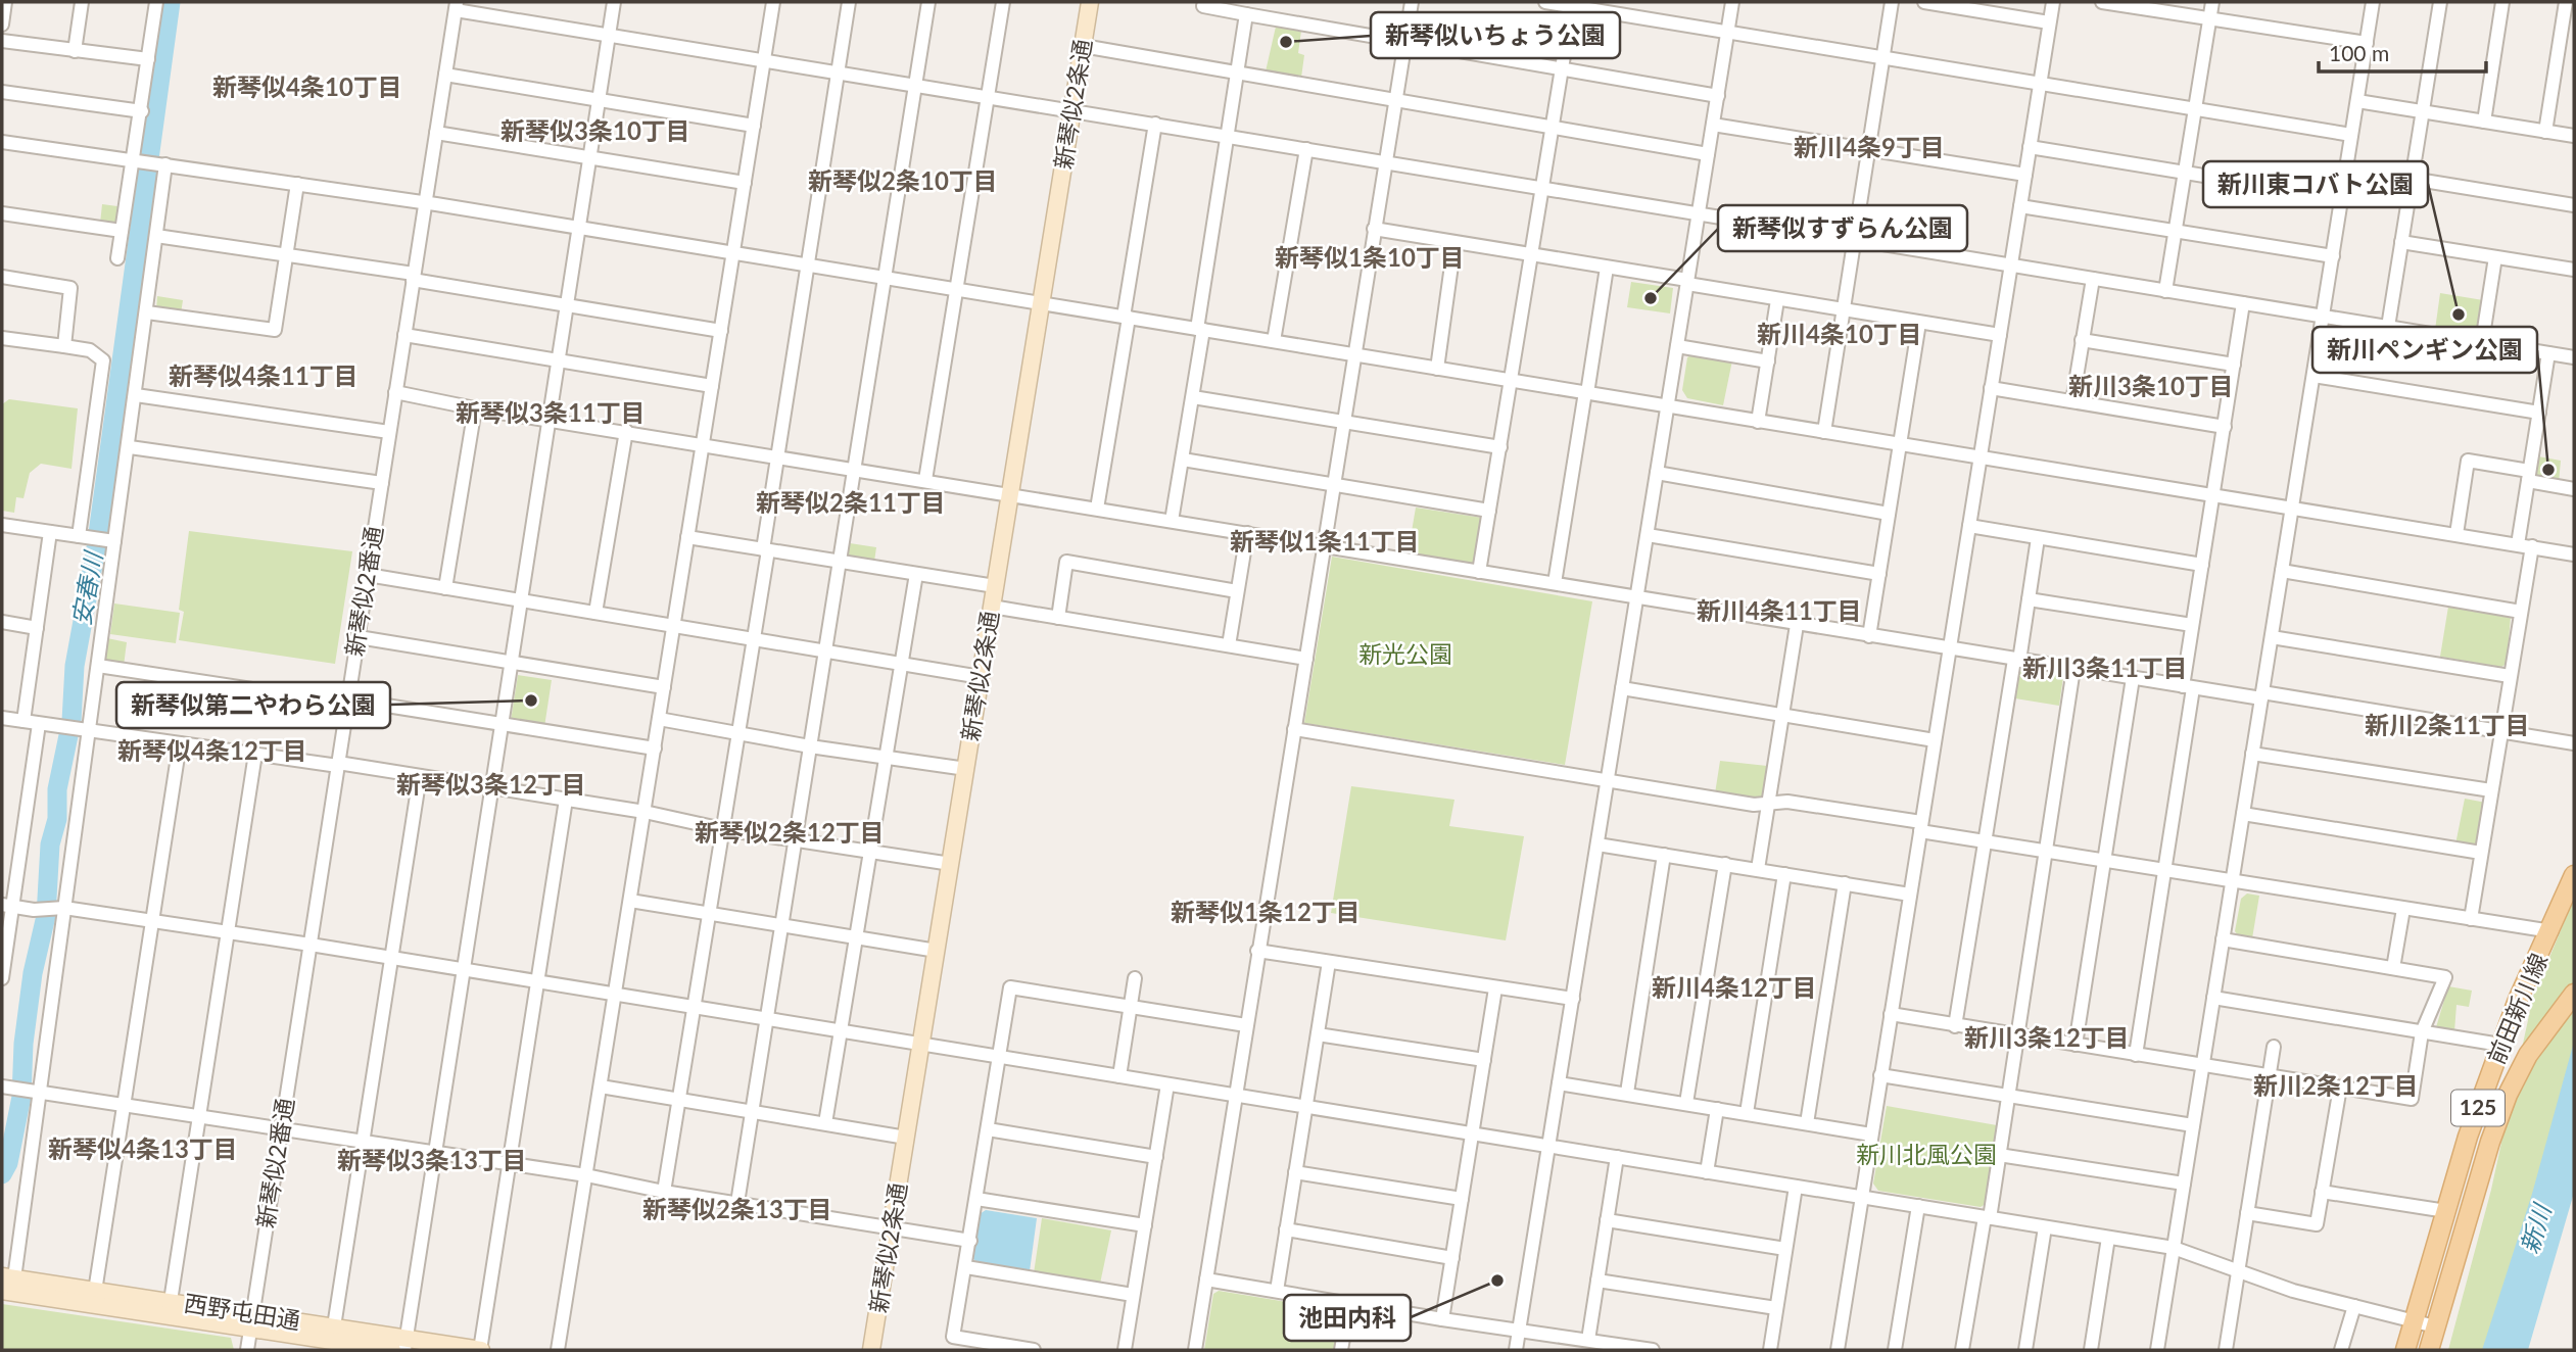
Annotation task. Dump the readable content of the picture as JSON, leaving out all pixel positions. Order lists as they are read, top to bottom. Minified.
{"streets":{"main road":["前田新川線","125"],"street":["新琴似2条通","新琴似2番通","西野屯田通"]},"crossings":[["新琴似2番通","西野屯田通"]],"districts":["新琴似4条10丁目","新琴似3条10丁目","新川4条9丁目","新琴似2条10丁目","新琴似1条10丁目","新川4条10丁目","新琴似4条11丁目","新川3条10丁目","新琴似3条11丁目","新琴似2条11丁目","新琴似1条11丁目","新川4条11丁目","新川3条11丁目","新川2条11丁目","新琴似4条12丁目","新琴似3条12丁目","新琴似2条12丁目","新琴似1条12丁目","新川4条12丁目","新川3条12丁目","新川2条12丁目","新琴似4条13丁目","新琴似3条13丁目","新琴似2条13丁目"],"water":["安春川","新川"],"parks":["新光公園","新川北風公園"],"places":["新琴似いちょう公園","新琴似すずらん公園","新川東コバト公園","新川ペンギン公園","新琴似第二やわら公園","池田内科"],"scale_bar":"100 m"}
